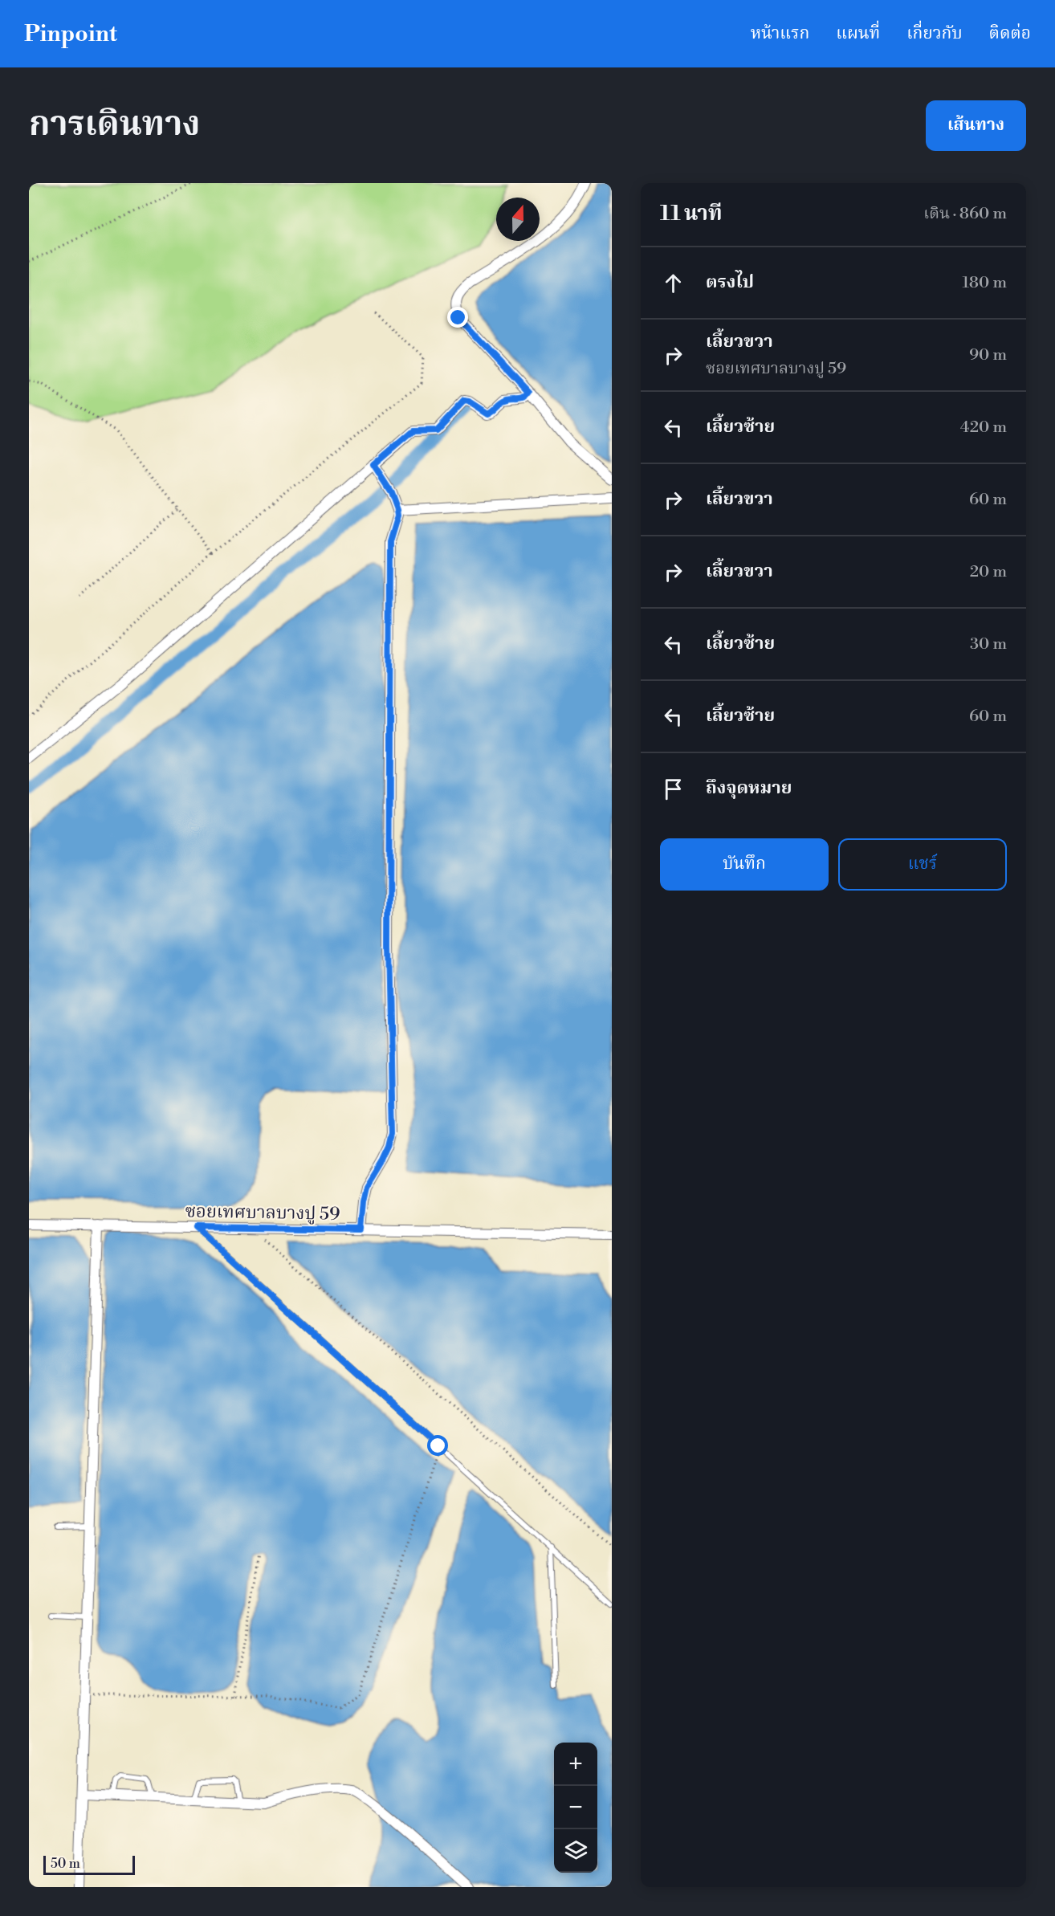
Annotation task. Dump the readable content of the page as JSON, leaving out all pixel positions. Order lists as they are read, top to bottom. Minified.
{"streets":{"street":["ซอยเทศบาลบางปู 59"]},"scale_bar":"50 m","north":"top","page":{"header":"Pinpoint","nav":["หน้าแรก","แผนที่","เกี่ยวกับ","ติดต่อ"],"title":"การเดินทาง","buttons":["เส้นทาง",["บันทึก","แชร์"]],"heading":["11 นาที","เดิน · 860 m"],"list":[["ตรงไป","180 m"],["เลี้ยวขวา","ซอยเทศบาลบางปู 59","90 m"],["เลี้ยวซ้าย","420 m"],["เลี้ยวขวา","60 m"],["เลี้ยวขวา","20 m"],["เลี้ยวซ้าย","30 m"],["เลี้ยวซ้าย","60 m"],"ถึงจุดหมาย"],"map_buttons":["+","−"],"scale":"50 m"}}
